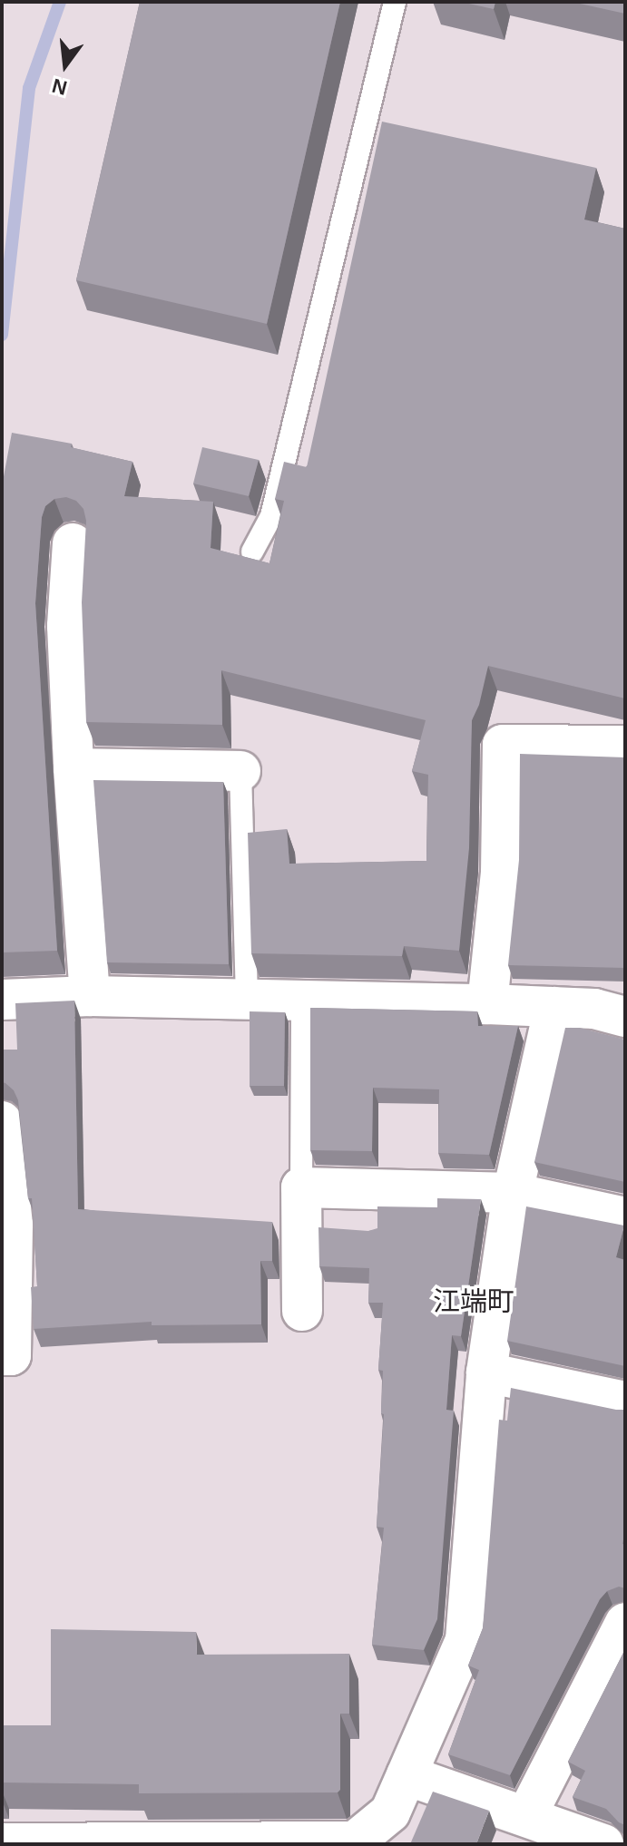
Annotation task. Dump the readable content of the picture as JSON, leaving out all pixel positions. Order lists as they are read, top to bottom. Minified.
{"districts":["江端町"],"north":"bottom"}
